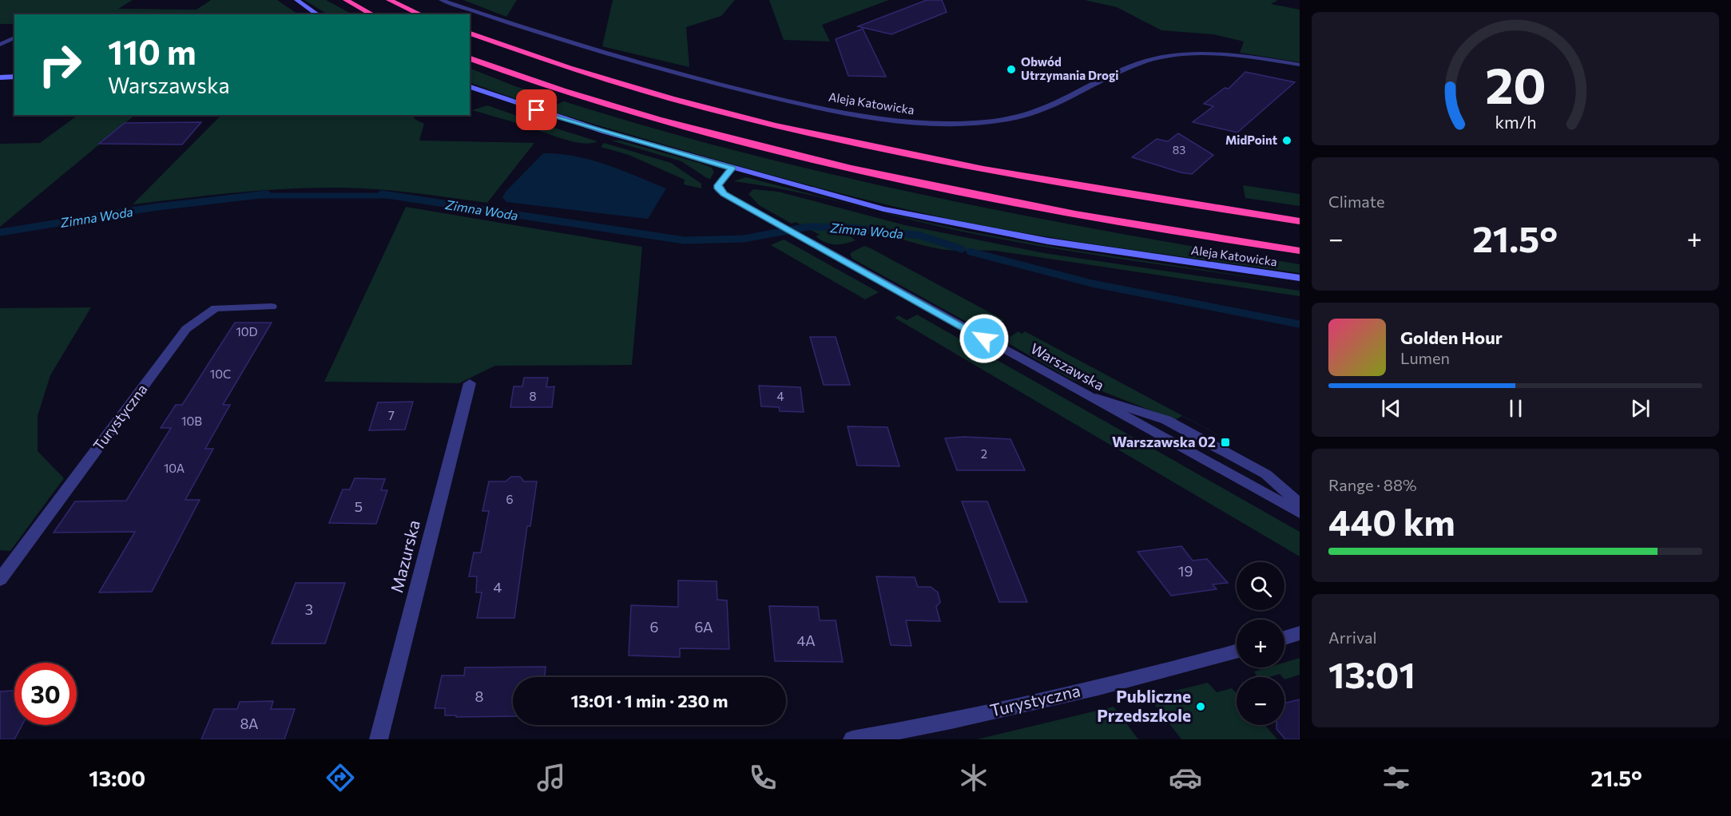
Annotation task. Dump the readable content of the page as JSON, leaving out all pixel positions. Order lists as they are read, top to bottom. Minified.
{"streets":{"street":["Aleja Katowicka","Warszawska","Turystyczna","Mazurska"]},"crossings":[["Aleja Katowicka","Warszawska"]],"water":["Zimna Woda"],"places":{"other":["Obwód Utrzymania Drogi","MidPoint","Publiczne Przedszkole"],"transit":["Warszawska 02"]},"house_numbers":["83","10D","10C","8","4","7","10B","2","10A","6","5","19","4","3","6","6A","4A","8","8A"],"page":{"turn":["110 m","Warszawska"],"tile":["Climate",["Range · 88%","440 km"],["Arrival","13:01"]],"heat":["−","21.5°","+"],"song":["Golden Hour","Lumen"],"map_buttons":["+","−"],"limit":"30","trip":"13:01 · 1 min · 230 m","tabs":["13:00","21.5°"],"gauge":["20","km/h"]}}
